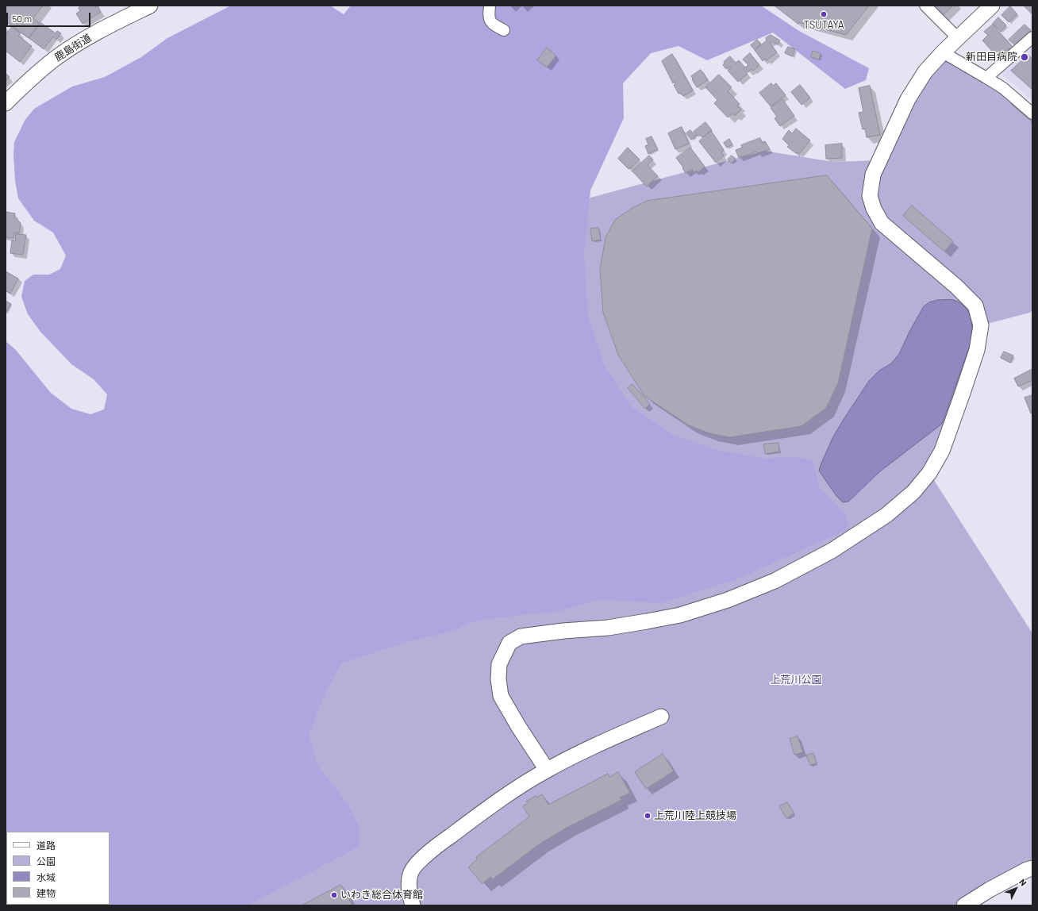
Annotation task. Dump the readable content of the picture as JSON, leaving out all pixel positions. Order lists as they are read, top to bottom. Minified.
{"streets":{"street":["鹿島街道"]},"parks":["上荒川公園"],"places":["TSUTAYA","新田目病院","上荒川陸上競技場","いわき総合体育館"],"legend":["道路","公園","水域","建物"],"scale_bar":"50 m","north":"top right"}
